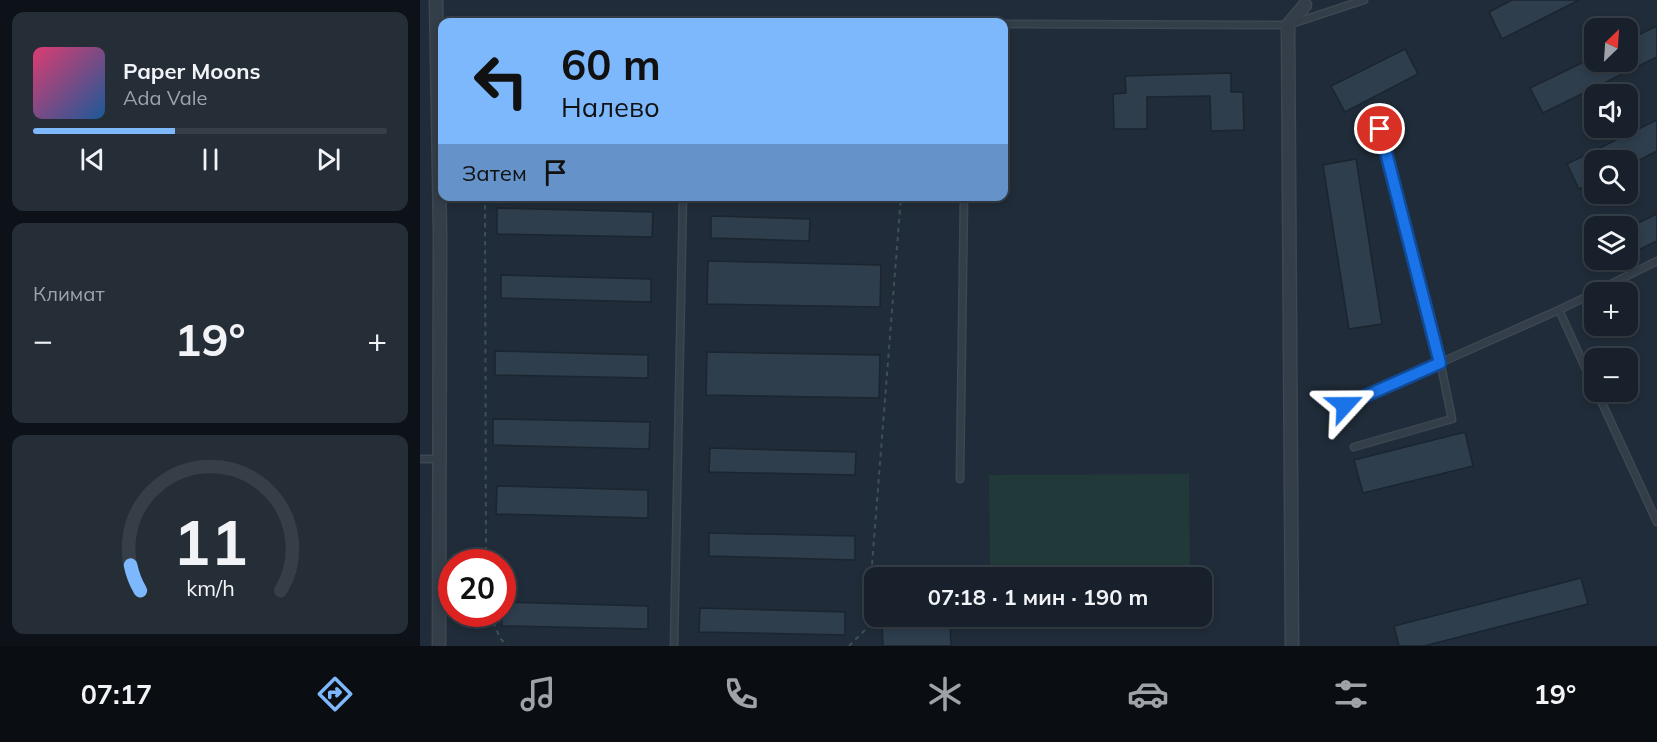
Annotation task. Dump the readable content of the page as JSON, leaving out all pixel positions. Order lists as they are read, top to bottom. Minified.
{"north":"top right","page":{"map_buttons":["+","−"],"turn":["60 m","Налево"],"song":["Paper Moons","Ada Vale"],"then":"Затем","tile":"Климат","heat":["−","19°","+"],"limit":"20","trip":"07:18 · 1 мин · 190 m","tabs":["07:17","19°"],"gauge":["11","km/h"]}}
